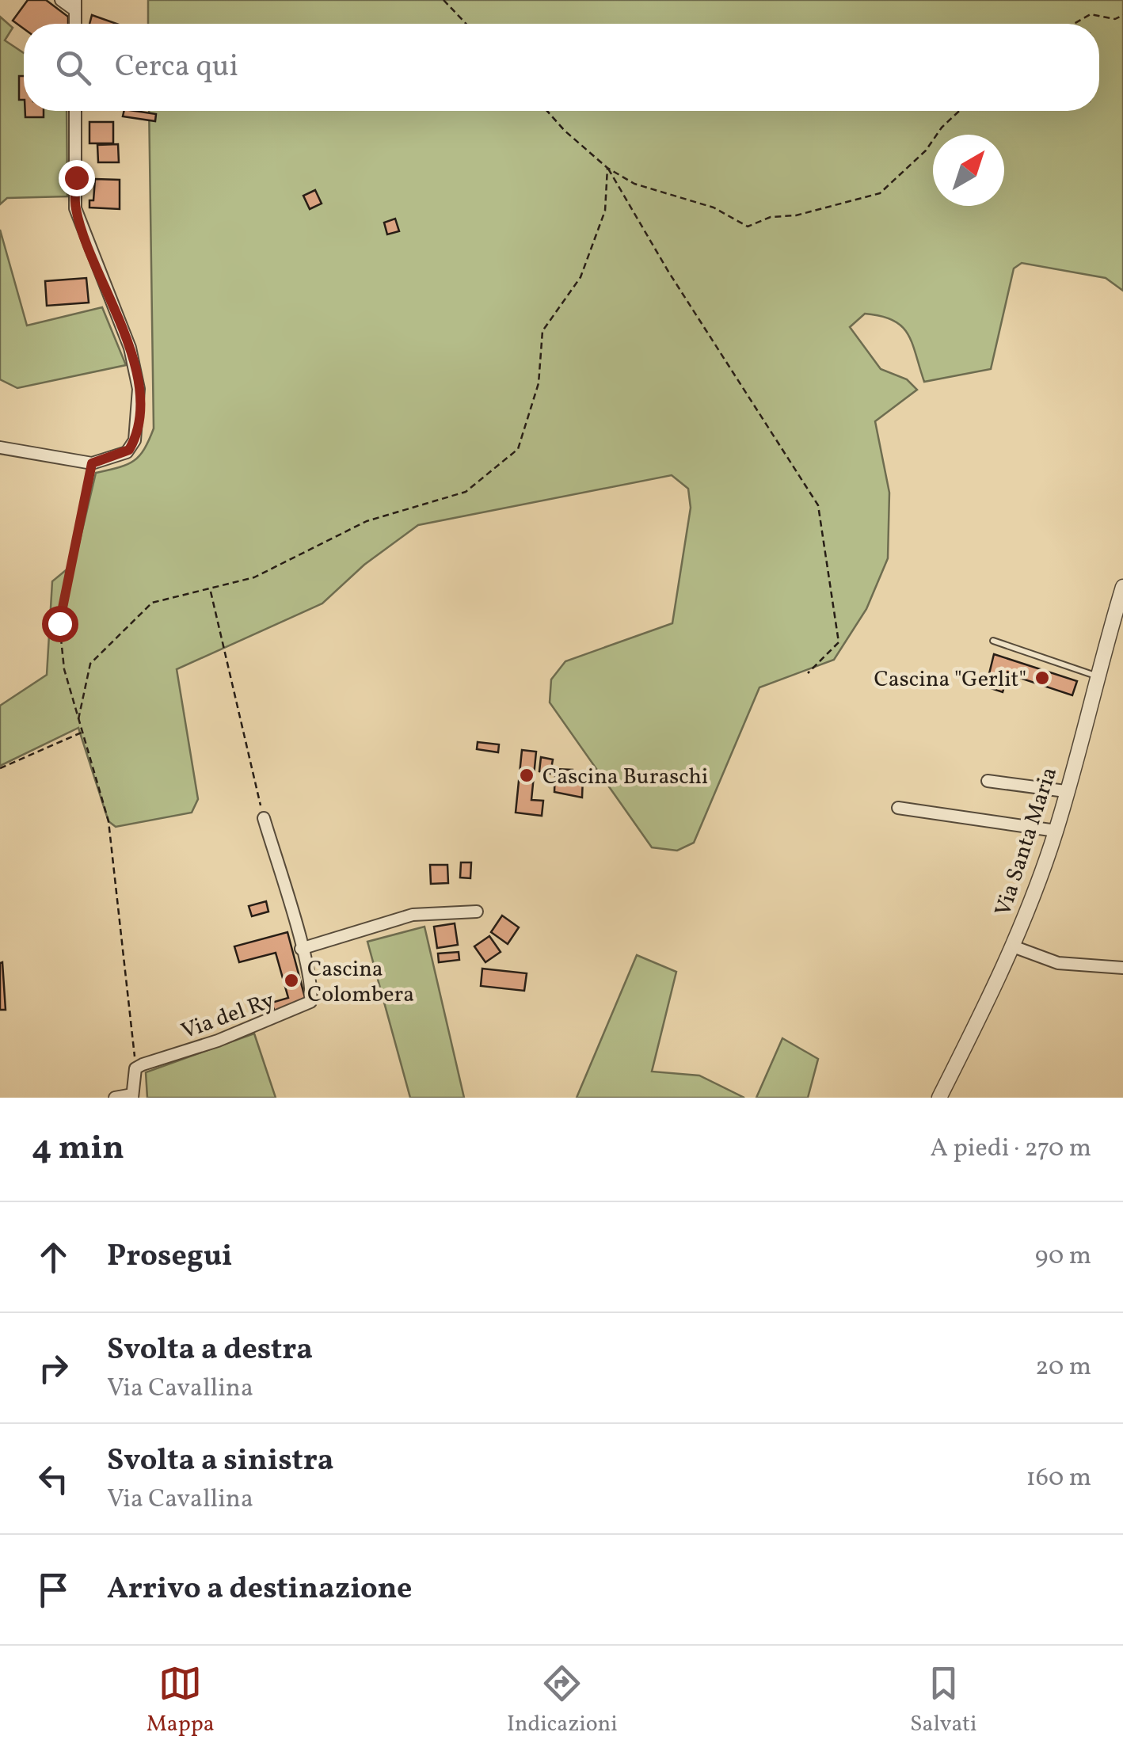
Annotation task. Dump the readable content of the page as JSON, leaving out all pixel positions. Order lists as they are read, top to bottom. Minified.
{"streets":{"street":["Via Santa Maria","Via del Ry"]},"places":["Cascina \"Gerlit\"","Cascina Buraschi","Cascina Colombera"],"north":"top right","page":{"search":"Cerca qui","heading":["4 min","A piedi · 270 m"],"list":[["Prosegui","90 m"],["Svolta a destra","Via Cavallina","20 m"],["Svolta a sinistra","Via Cavallina","160 m"],"Arrivo a destinazione"],"nav":["Mappa","Indicazioni","Salvati"]}}
